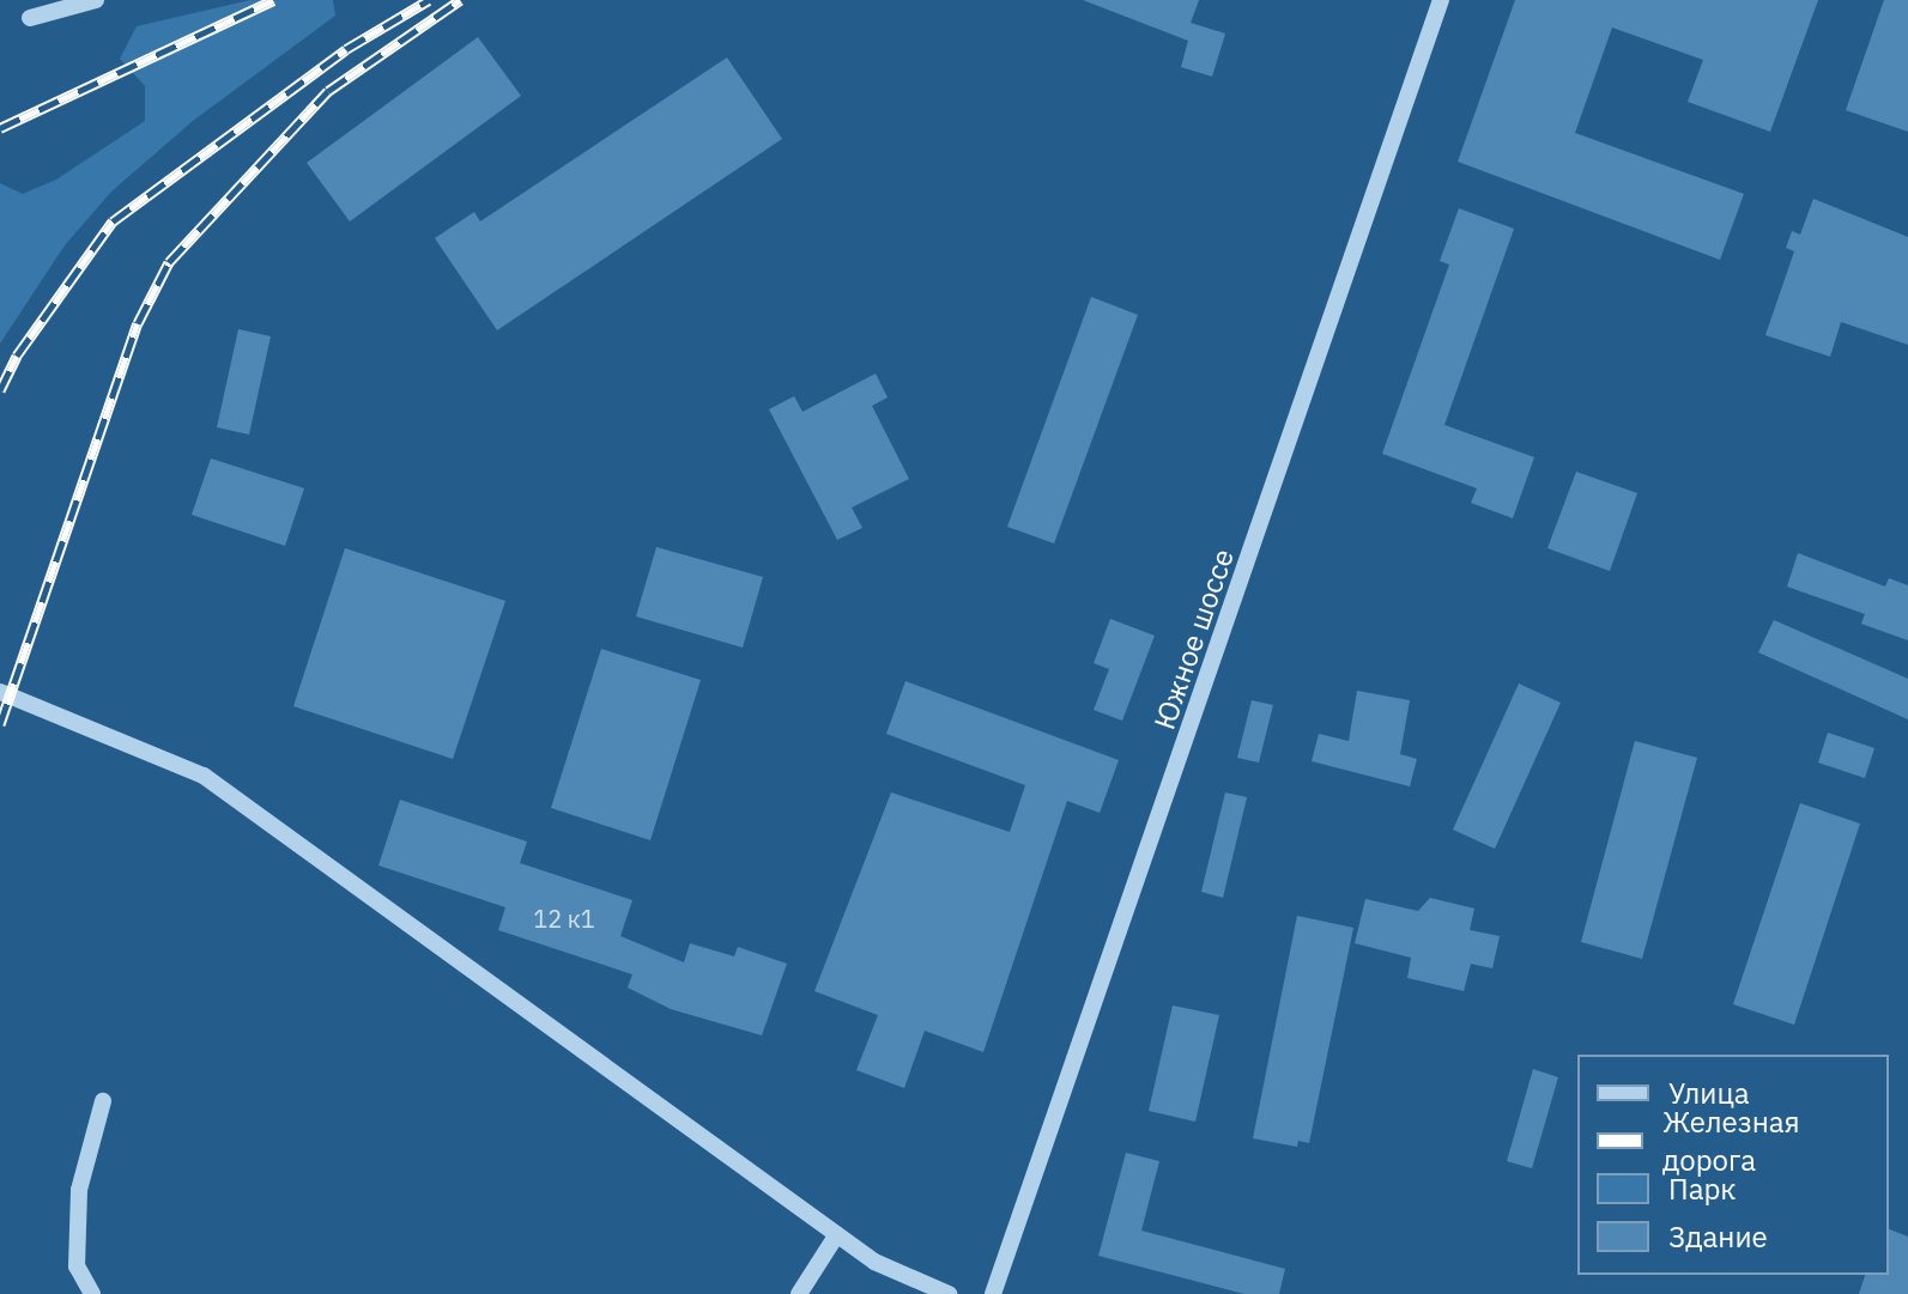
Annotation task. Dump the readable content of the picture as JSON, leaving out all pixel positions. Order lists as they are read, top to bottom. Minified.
{"streets":{"street":["Южное шоссе"]},"house_numbers":["12 к1"],"legend":["Улица","Железная дорога","Парк","Здание"]}
